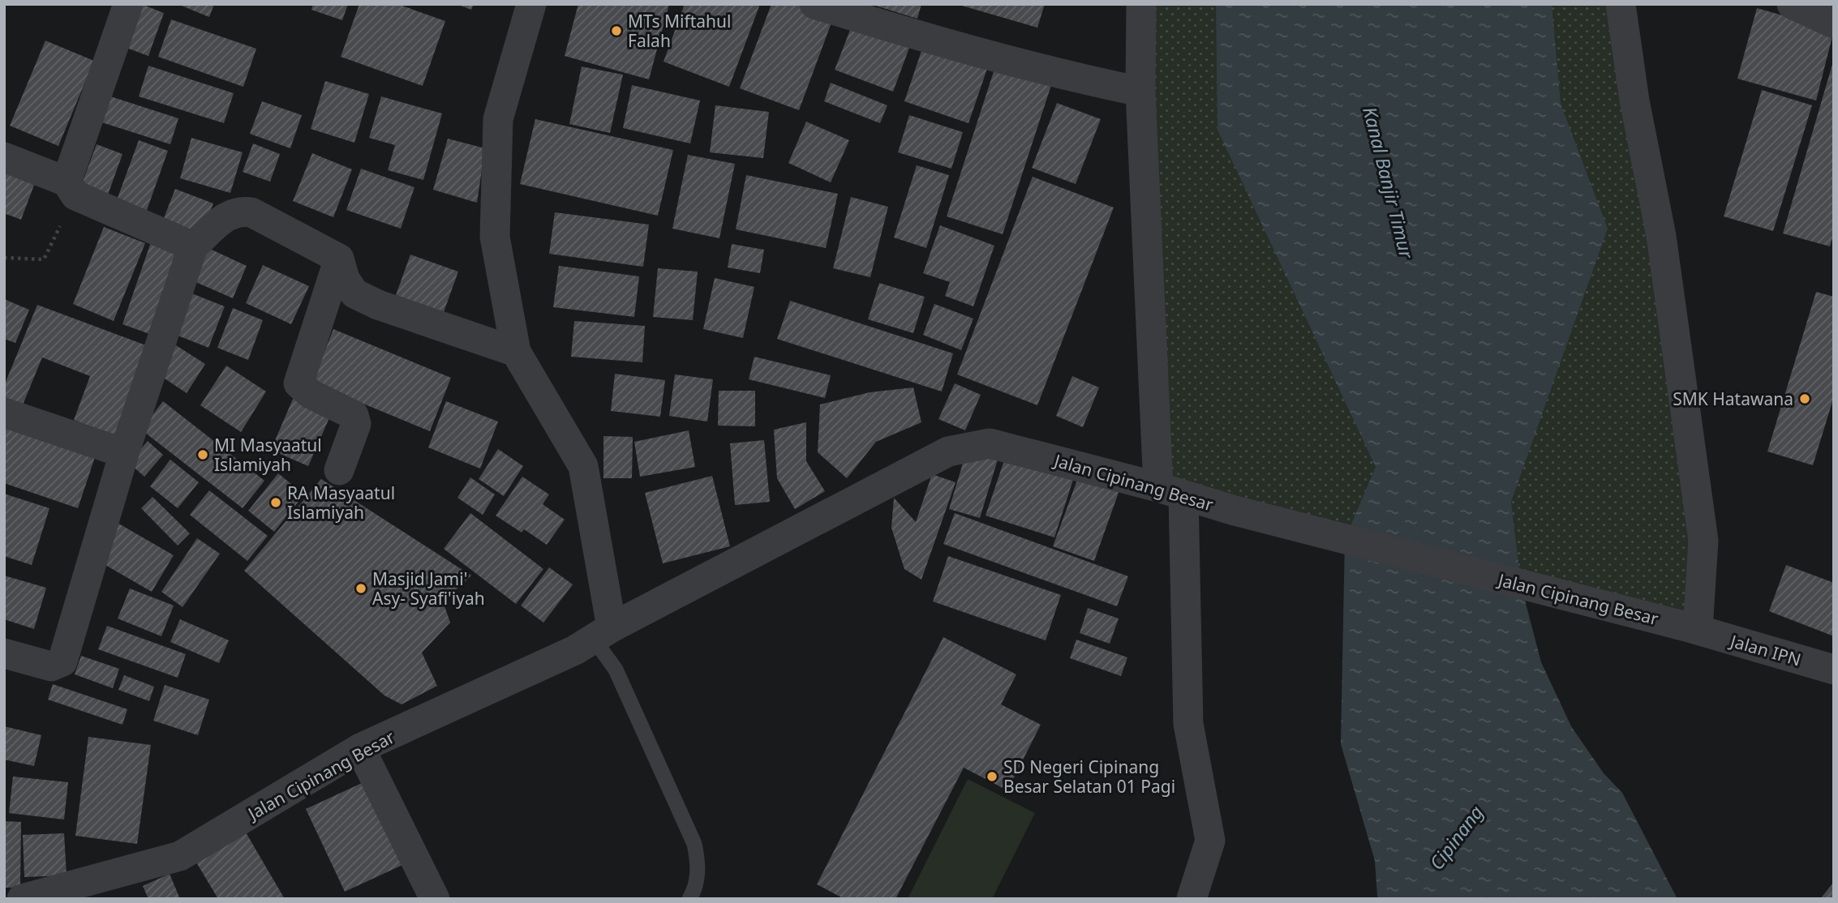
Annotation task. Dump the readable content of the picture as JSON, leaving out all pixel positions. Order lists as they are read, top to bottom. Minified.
{"streets":{"street":["Jalan Cipinang Besar","Jalan IPN"]},"crossings":[["Jalan Cipinang Besar","Jalan IPN"]],"water":["Kanal Banjir Timur","Cipinang"],"places":["MTs Miftahul Falah","SMK Hatawana","MI Masyaatul Islamiyah","RA Masyaatul Islamiyah","Masjid Jami' Asy- Syafi'iyah","SD Negeri Cipinang Besar Selatan 01 Pagi"]}
